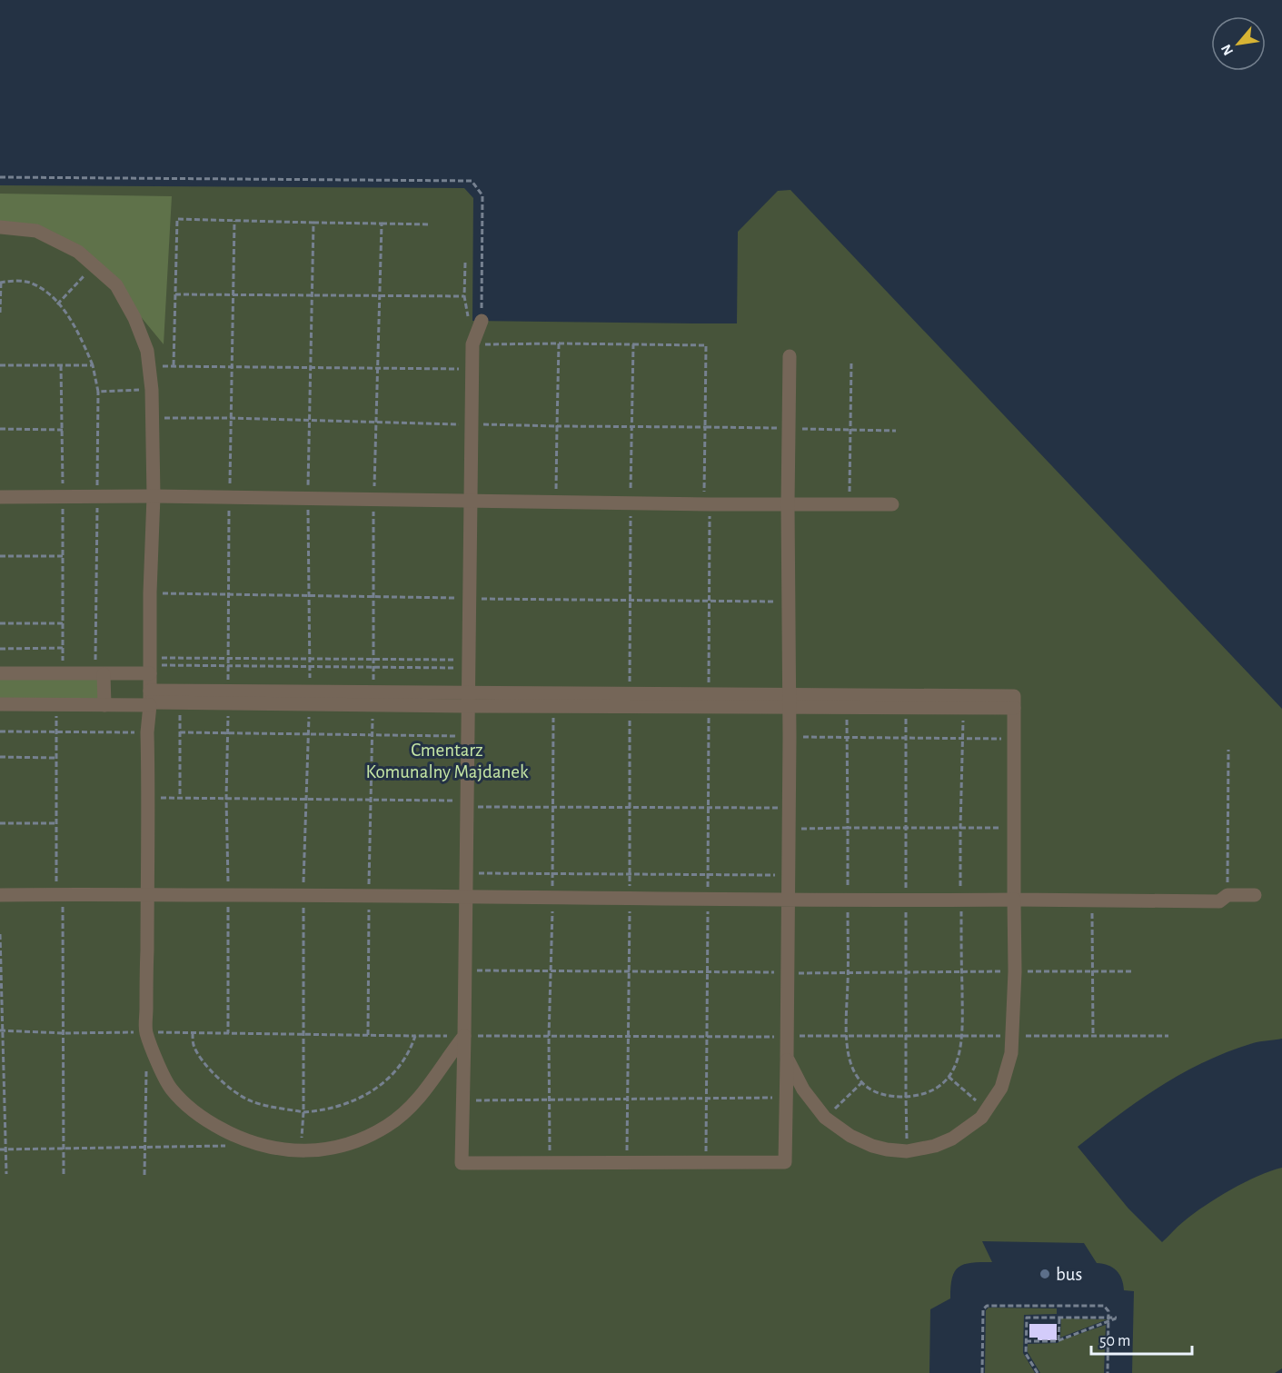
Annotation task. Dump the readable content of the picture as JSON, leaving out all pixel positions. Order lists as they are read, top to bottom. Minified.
{"parks":["Cmentarz Komunalny Majdanek"],"places":["bus"],"scale_bar":"50 m","north":"bottom left"}
